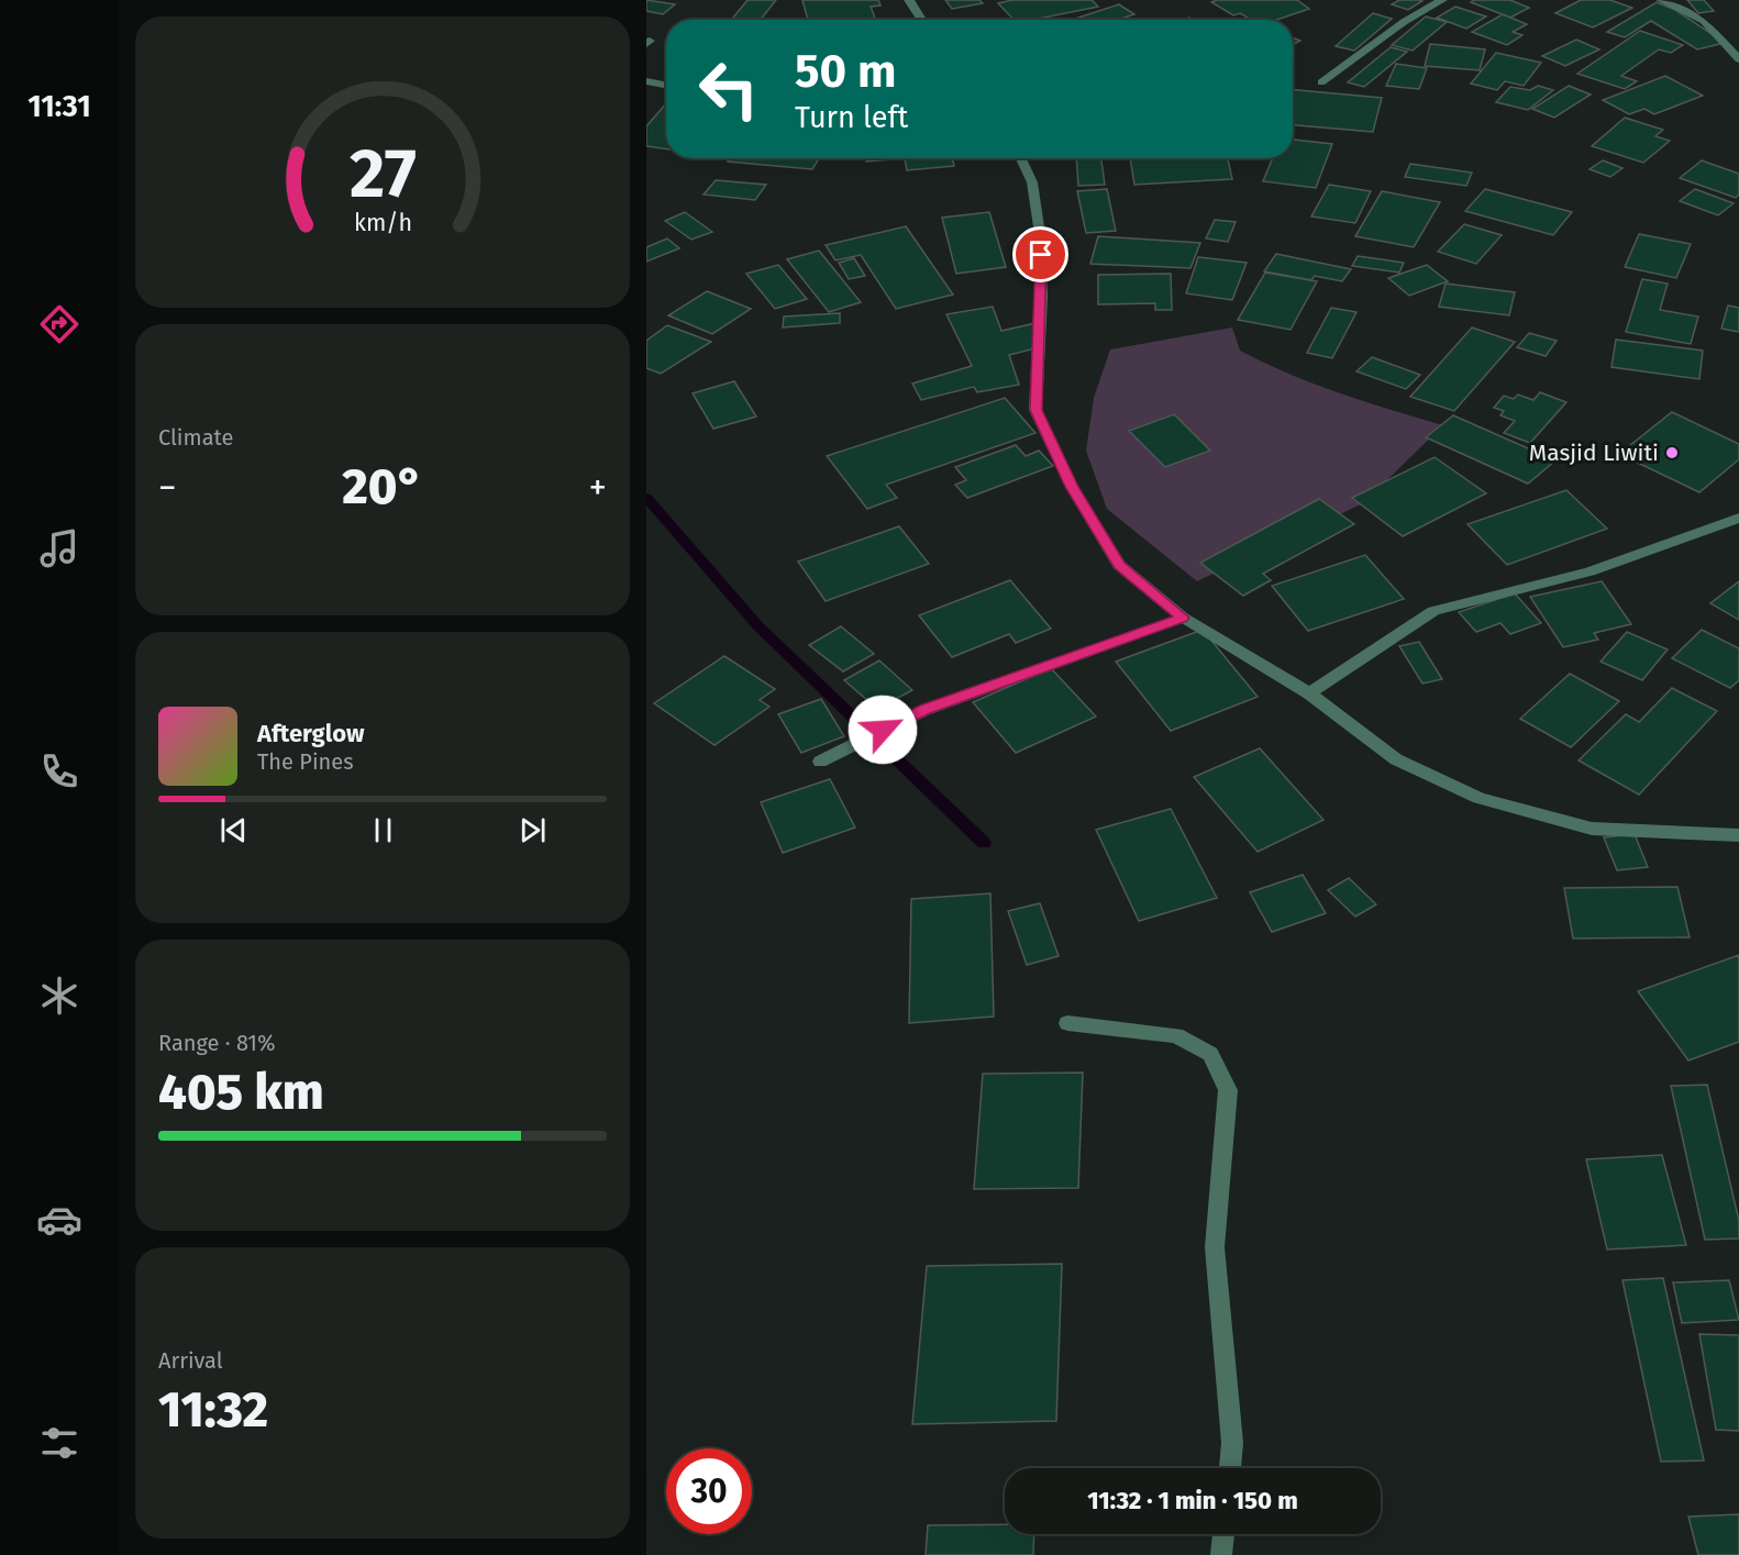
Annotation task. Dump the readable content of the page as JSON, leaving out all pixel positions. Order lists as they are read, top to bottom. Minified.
{"places":["Masjid Liwiti"],"page":{"tabs":"11:31","turn":["50 m","Turn left"],"tile":["Climate",["Range · 81%","405 km"],["Arrival","11:32"]],"heat":["−","20°","+"],"song":["Afterglow","The Pines"],"limit":"30","trip":"11:32 · 1 min · 150 m","gauge":["27","km/h"]}}
